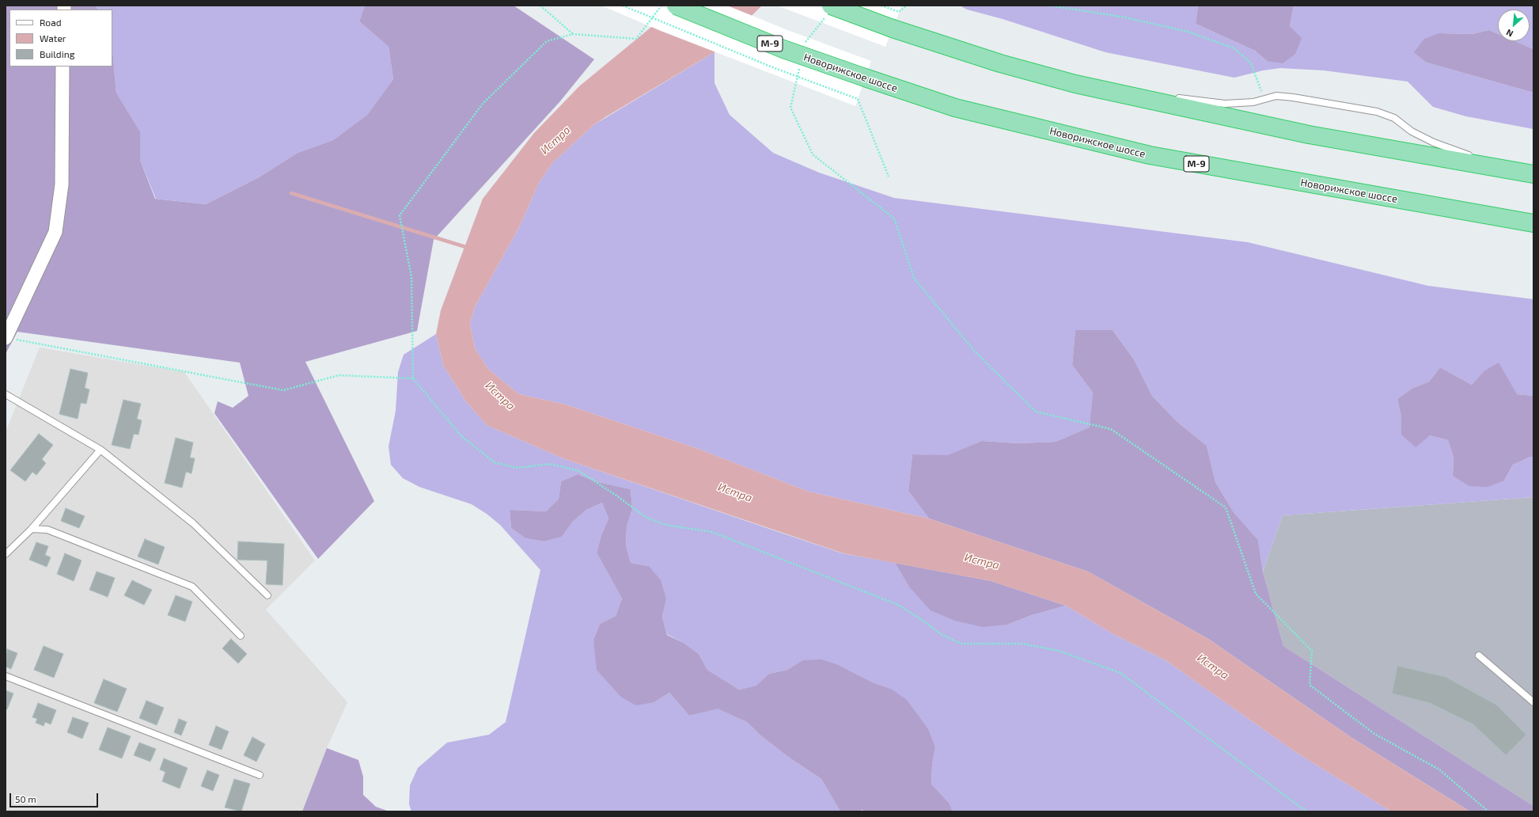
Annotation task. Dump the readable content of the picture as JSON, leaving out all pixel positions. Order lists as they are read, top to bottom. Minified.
{"streets":{"highway":["М-9","Новорижское шоссе"]},"water":["Истра"],"legend":["Road","Water","Building"],"scale_bar":"50 m","north":"bottom left"}
